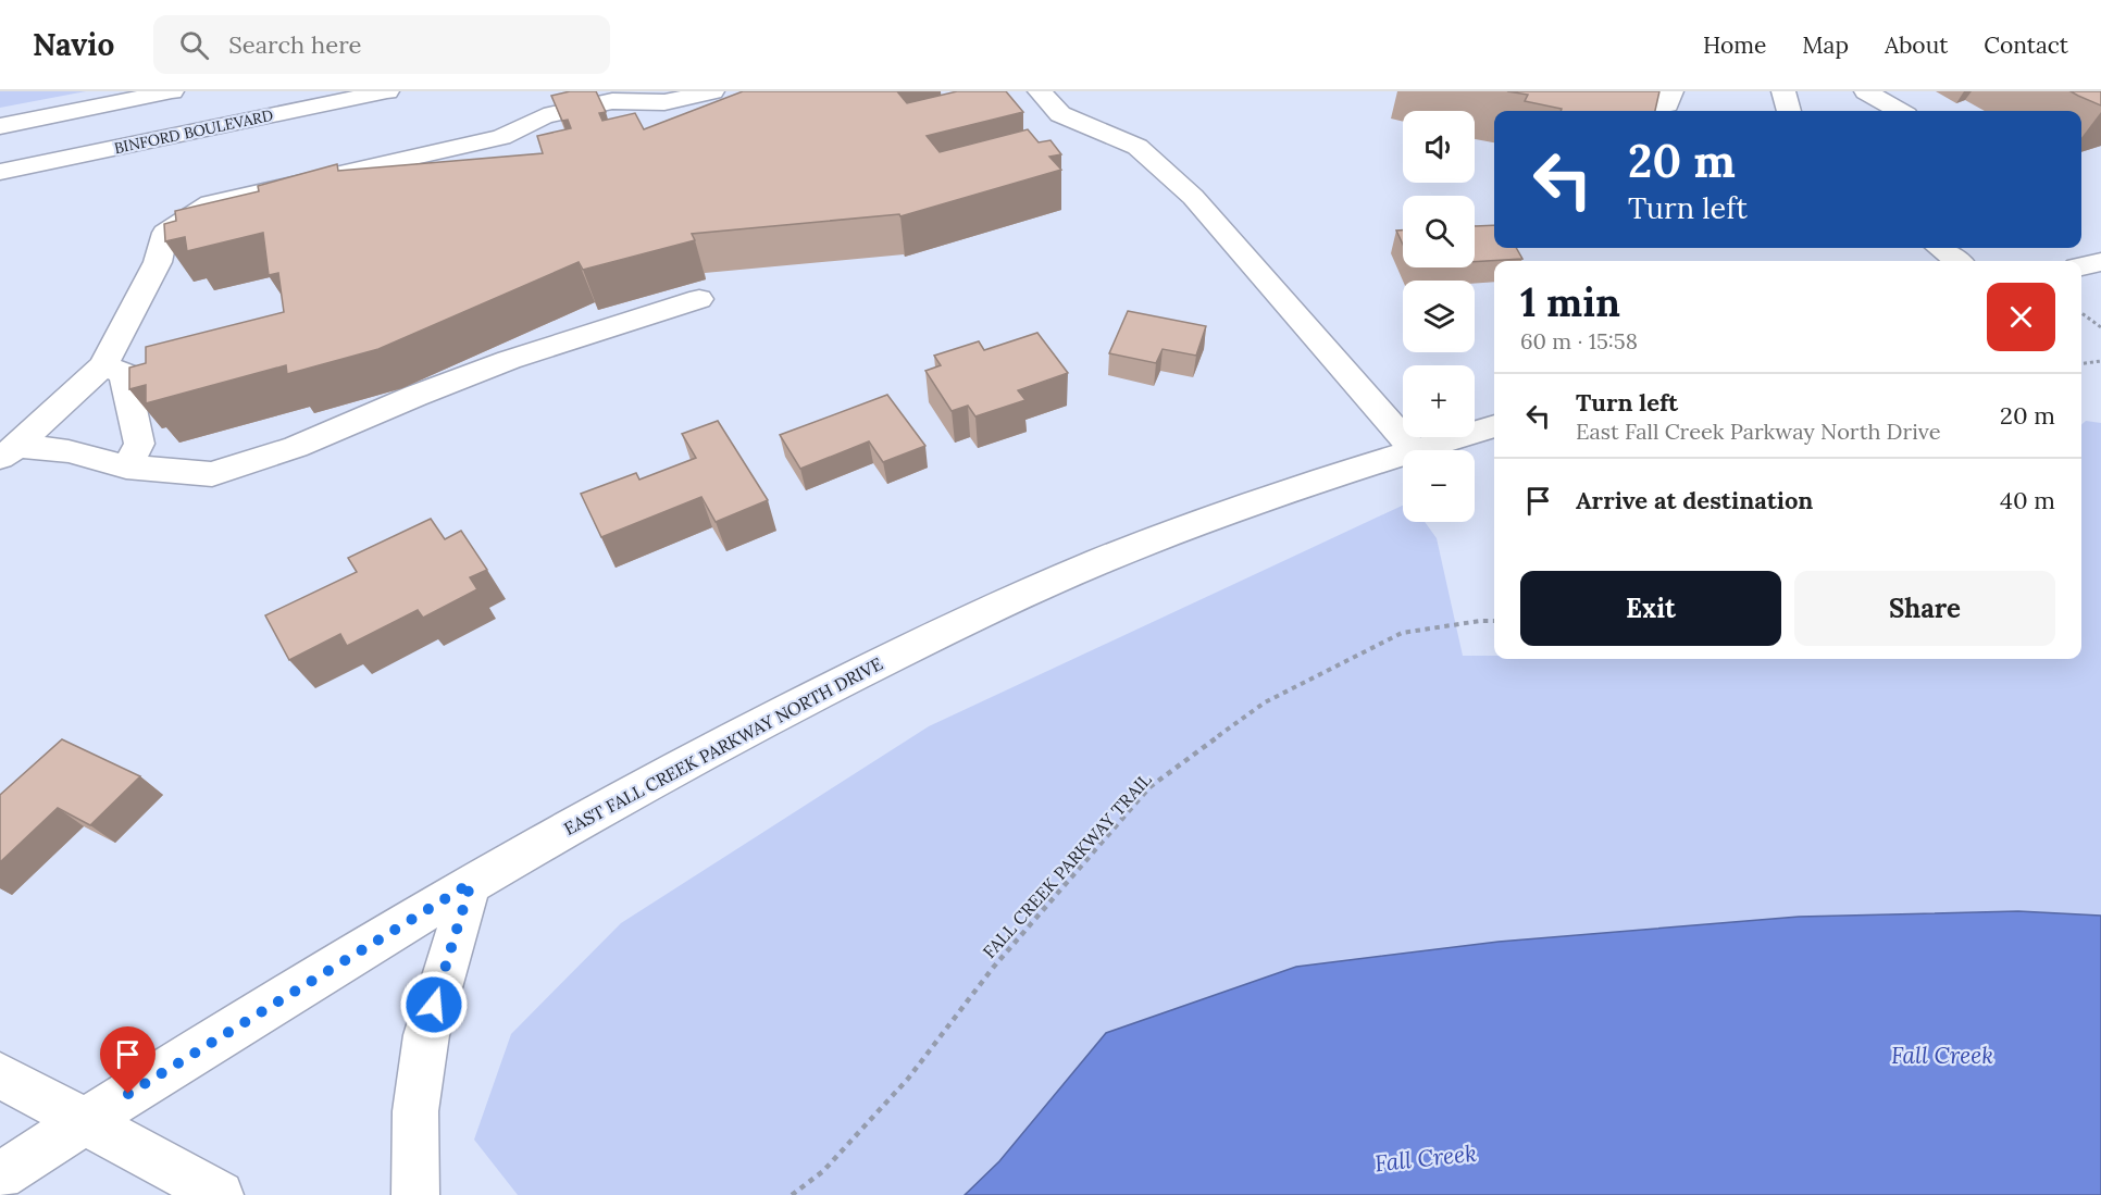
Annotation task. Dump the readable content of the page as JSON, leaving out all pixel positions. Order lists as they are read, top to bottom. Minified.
{"streets":{"main road":["BINFORD BOULEVARD","EAST FALL CREEK PARKWAY NORTH DRIVE"],"path":["FALL CREEK PARKWAY TRAIL"]},"water":["Fall Creek"],"page":{"header":"Navio","search":"Search here","nav":["Home","Map","About","Contact"],"map_buttons":["+","−"],"turn":["20 m","Turn left"],"heading":["1 min","60 m · 15:58"],"list":[{"name":"Turn left","note":"East Fall Creek Parkway North Drive","value":"20 m"},{"name":"Arrive at destination","value":"40 m"}],"buttons":["Exit","Share"]}}
